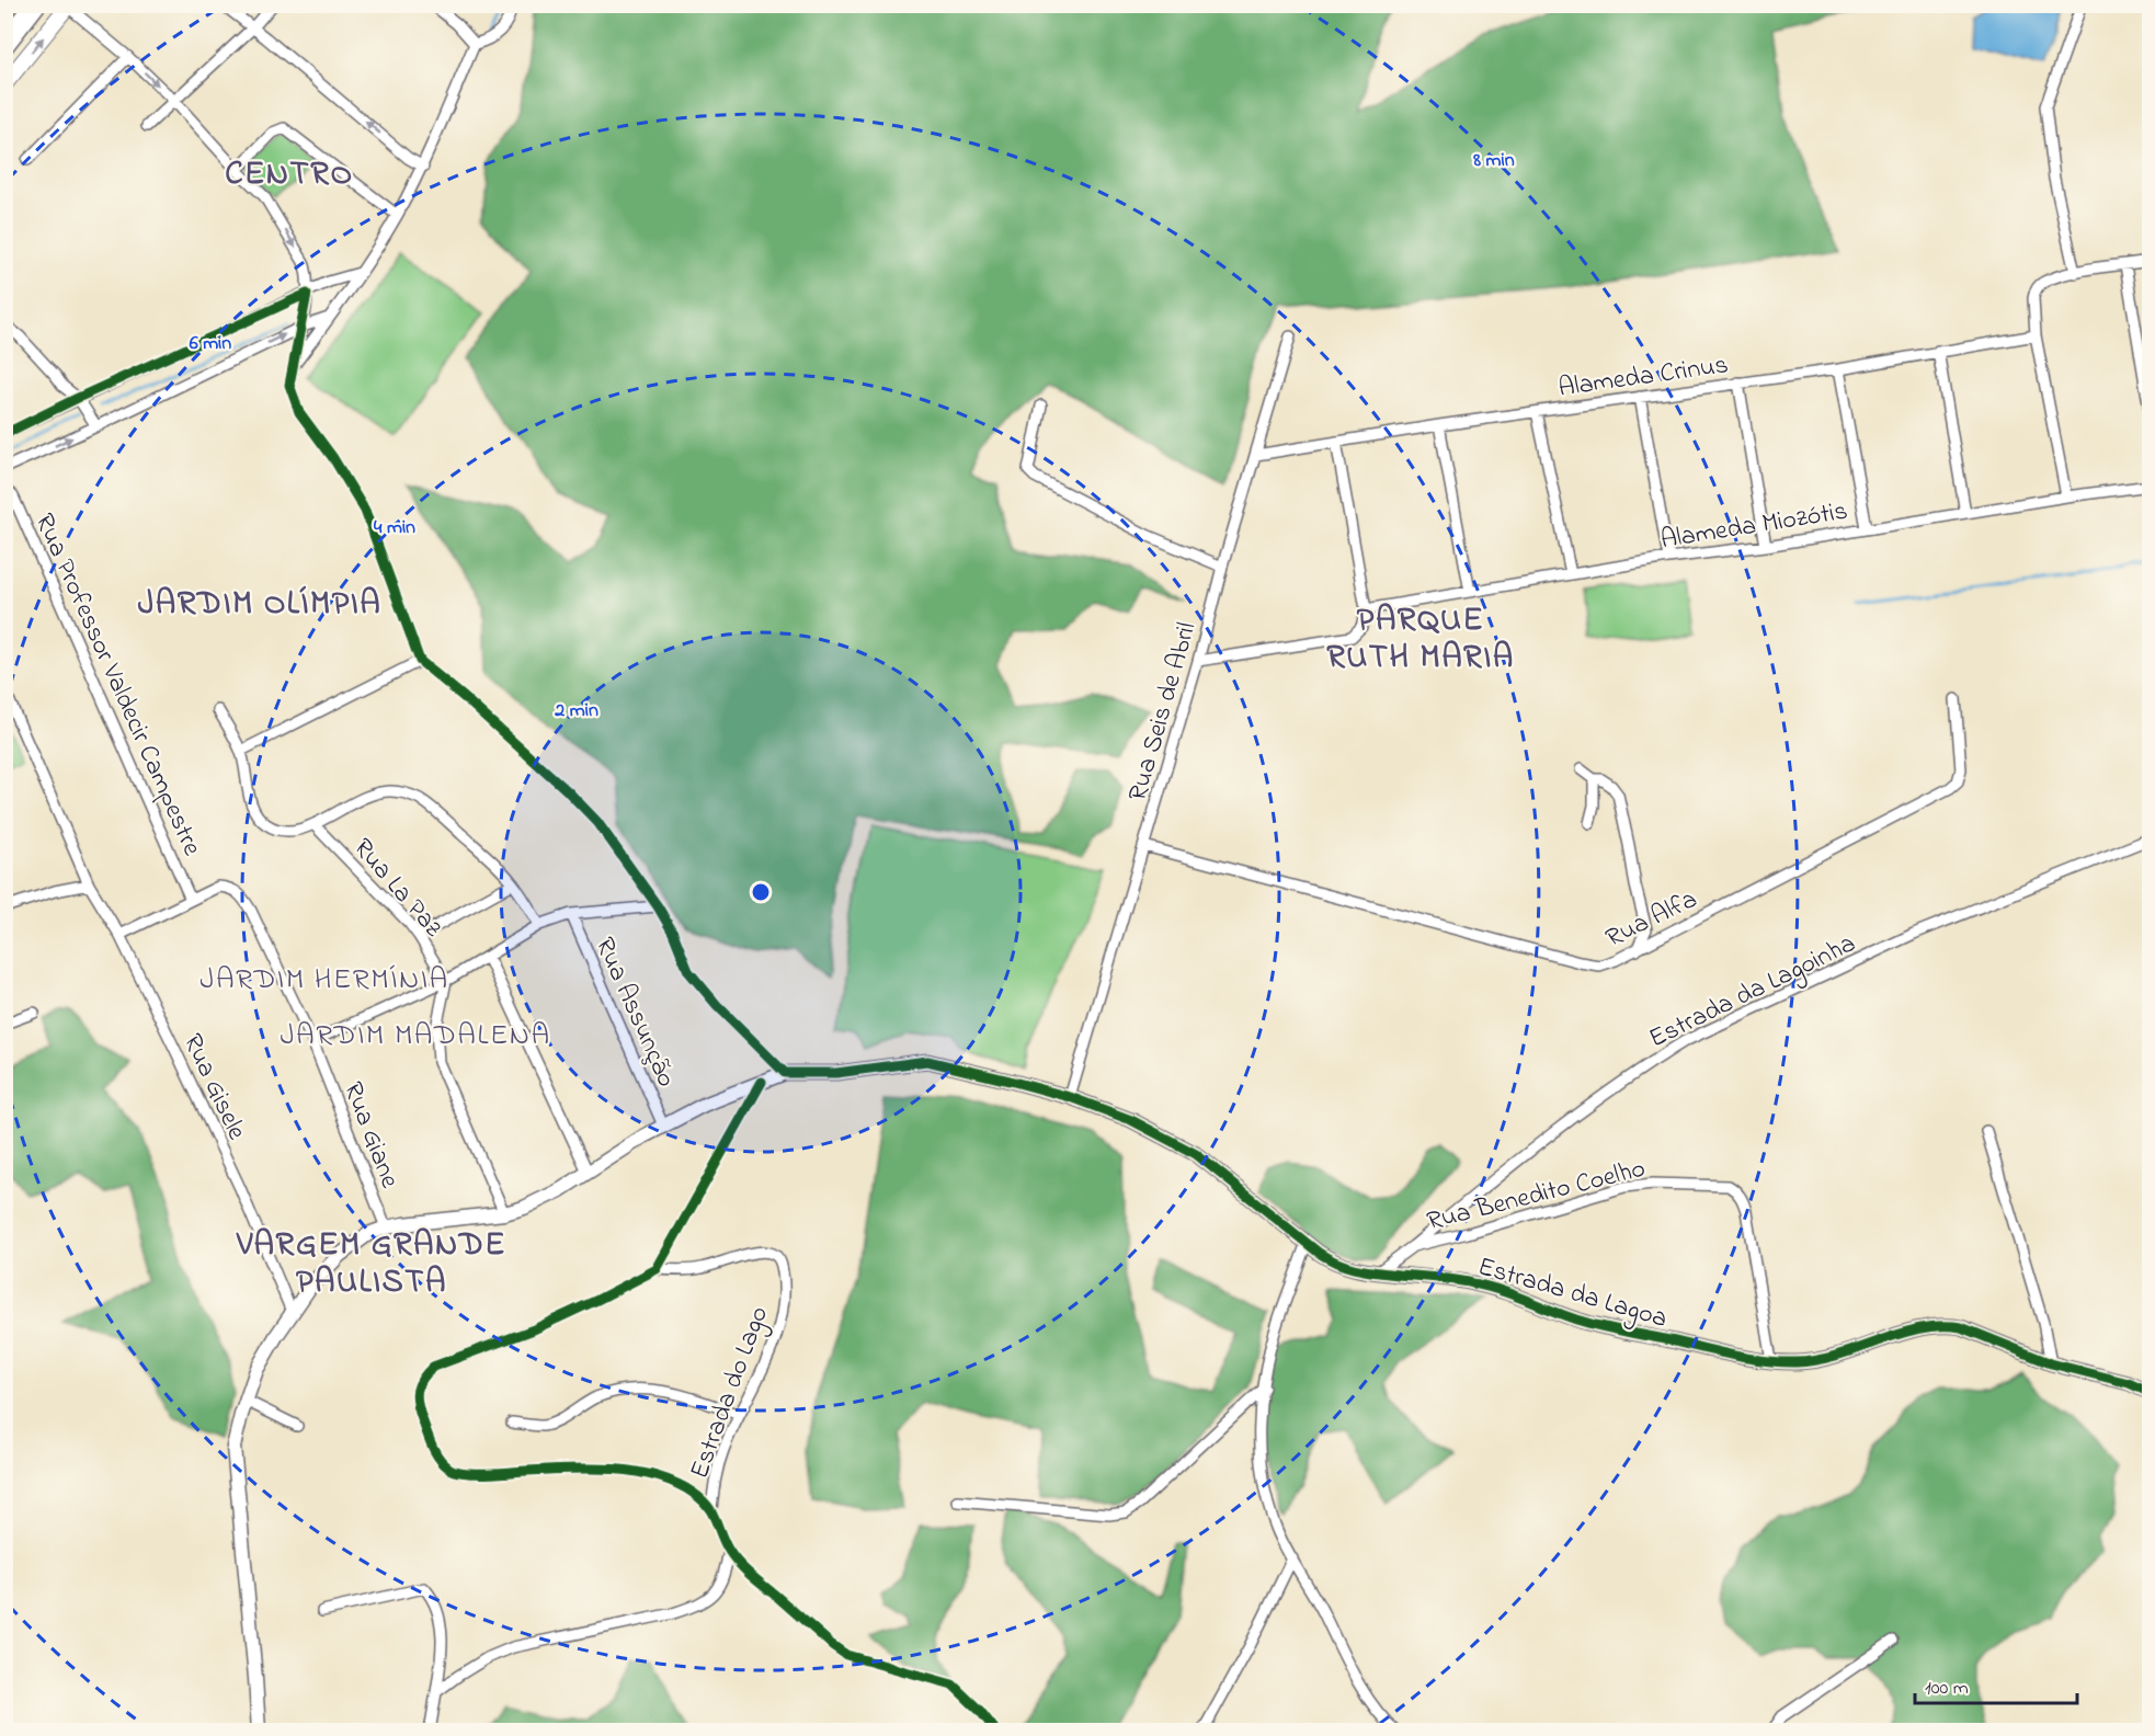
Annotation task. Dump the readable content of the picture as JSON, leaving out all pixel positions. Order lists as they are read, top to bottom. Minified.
{"streets":{"street":["Alameda Crinus","Alameda Miozótis","Rua Professor Valdecir Campestre","Rua Seis de Abril","Rua La Paz","Rua Alfa","Estrada da Lagoinha","Rua Assunção","Rua Gisele","Rua Giane","Rua Benedito Coelho","Estrada da Lagoa","Estrada do Lago"]},"crossings":[["Alameda Crinus","Rua Seis de Abril"],["Rua Professor Valdecir Campestre","Rua Giane"],["Rua Seis de Abril","Rua Alfa"],["Rua Seis de Abril","Estrada da Lagoa"],["Estrada da Lagoinha","Rua Benedito Coelho"],["Rua Assunção","Estrada da Lagoa"],["Rua Gisele","Rua Giane"],["Rua Giane","Estrada da Lagoa"],["Rua Benedito Coelho","Estrada da Lagoa"]],"districts":["CENTRO","JARDIM OLÍMPIA","PARQUE RUTH MARIA","JARDIM HERMÍNIA","JARDIM MADALENA","VARGEM GRANDE PAULISTA"],"scale_bar":"100 m","rings":["8 min","6 min","4 min","2 min"]}
